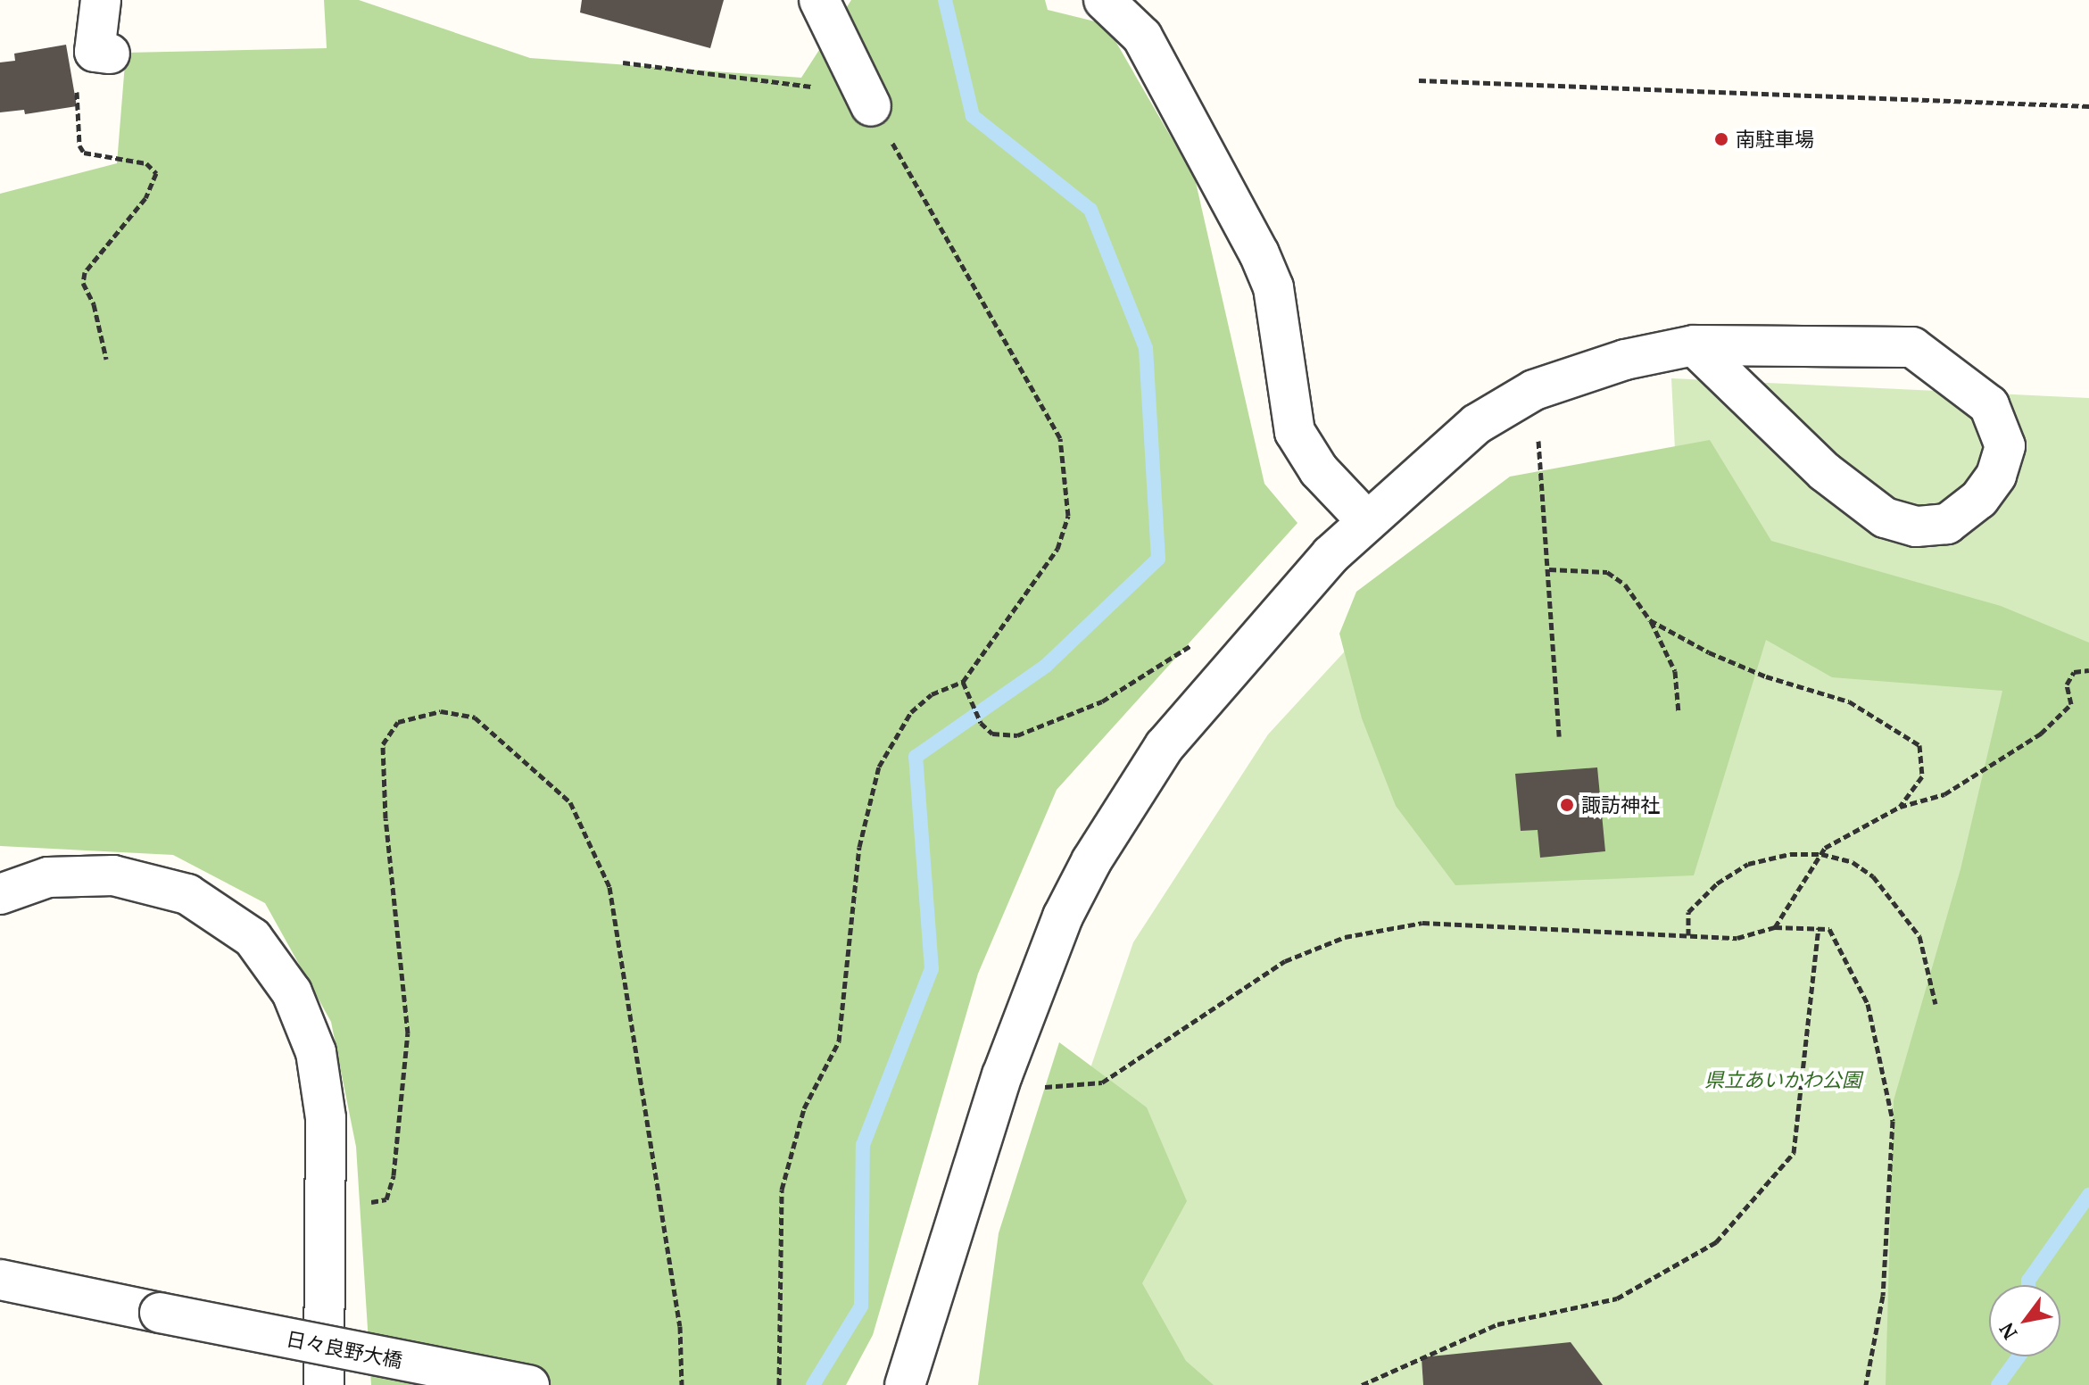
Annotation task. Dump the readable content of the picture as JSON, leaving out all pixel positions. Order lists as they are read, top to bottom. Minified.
{"streets":{"street":["日々良野大橋"]},"parks":["県立あいかわ公園"],"places":["南駐車場","諏訪神社"],"north":"bottom left"}
